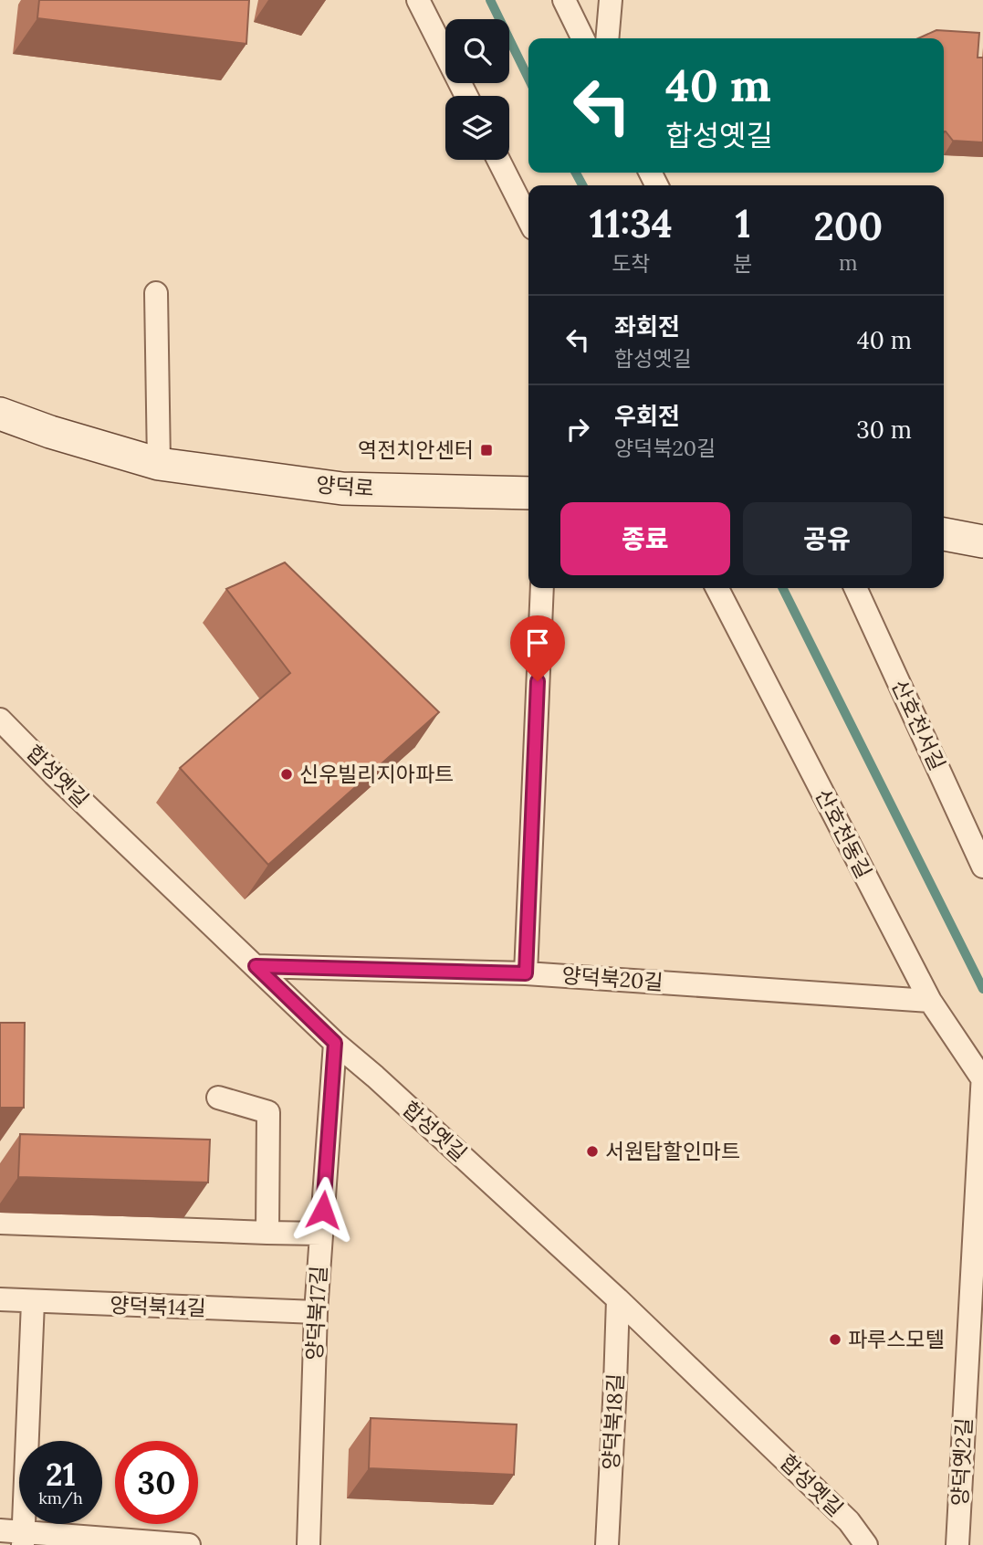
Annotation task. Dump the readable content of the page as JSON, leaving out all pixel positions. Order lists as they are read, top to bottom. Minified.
{"streets":{"main road":["양덕로"],"street":["산호천서길","합성옛길","산호천동길","양덕북20길","양덕북14길","양덕북17길","양덕북18길","양덕옛2길"]},"crossings":[["합성옛길","양덕북20길"],["합성옛길","양덕북17길"],["합성옛길","양덕북18길"],["산호천동길","양덕북20길"],["산호천동길","양덕옛2길"],["양덕북14길","양덕북17길"]],"places":{"transit":["역전치안센터"],"other":["신우빌리지아파트","서원탑할인마트","파루스모텔"]},"page":{"turn":["40 m","합성옛길"],"eta":["11:34","도착","1","분","200","m"],"list":[{"name":"좌회전","note":"합성옛길","value":"40 m"},{"name":"우회전","note":"양덕북20길","value":"30 m"}],"buttons":["종료","공유"],"speed":"21 km/h","limit":"30"}}
